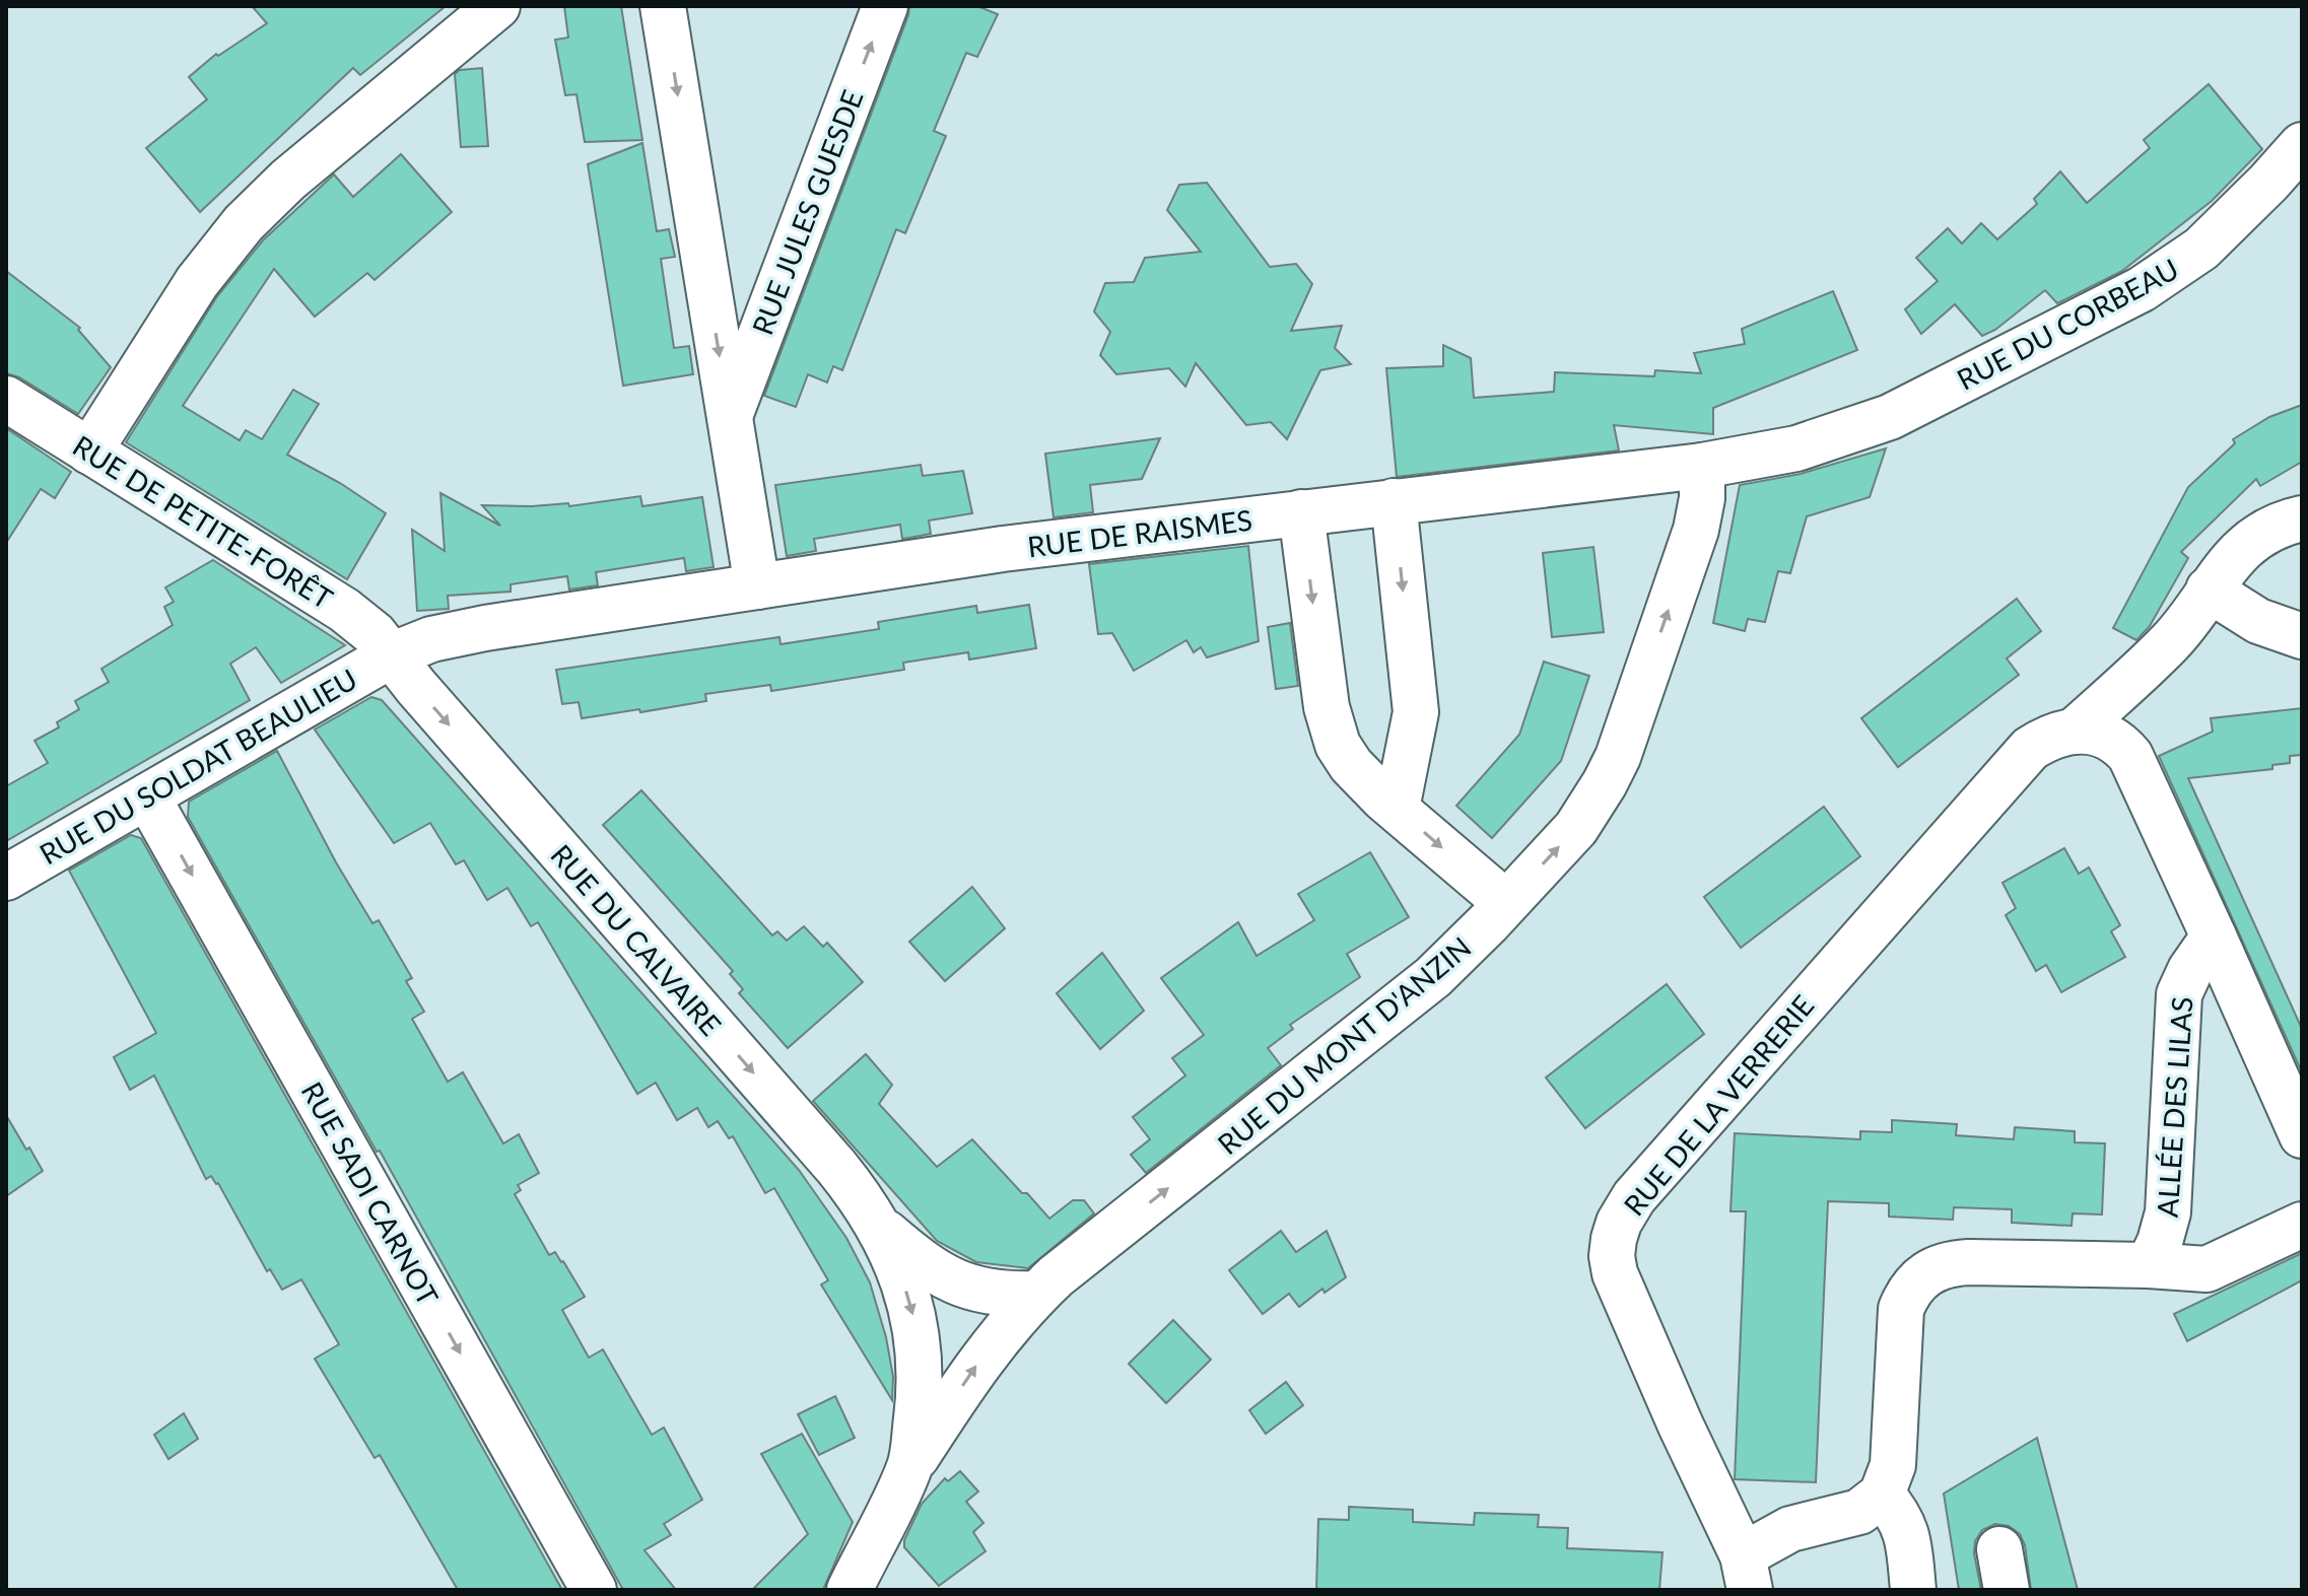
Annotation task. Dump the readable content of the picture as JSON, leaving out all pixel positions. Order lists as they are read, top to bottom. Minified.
{"streets":{"street":["RUE JULES GUESDE","RUE DU CORBEAU","RUE DE PETITE-FORÊT","RUE DE RAISMES","RUE DU SOLDAT BEAULIEU","RUE DU CALVAIRE","RUE DU MONT D'ANZIN","RUE DE LA VERRERIE","ALLÉE DES LILAS","RUE SADI CARNOT"]},"crossings":[["RUE JULES GUESDE","RUE DE RAISMES"],["RUE DU CORBEAU","RUE DE RAISMES"],["RUE DE PETITE-FORÊT","RUE DE RAISMES"],["RUE DE PETITE-FORÊT","RUE DU SOLDAT BEAULIEU"],["RUE DE PETITE-FORÊT","RUE DU CALVAIRE"],["RUE DE RAISMES","RUE DU SOLDAT BEAULIEU"],["RUE DE RAISMES","RUE DU CALVAIRE"],["RUE DE RAISMES","RUE DU MONT D'ANZIN"],["RUE DU SOLDAT BEAULIEU","RUE DU CALVAIRE"],["RUE DU SOLDAT BEAULIEU","RUE SADI CARNOT"],["RUE DU CALVAIRE","RUE DU MONT D'ANZIN"],["RUE DE LA VERRERIE","ALLÉE DES LILAS"]],"one_way":["RUE DU CALVAIRE","RUE DU MONT D'ANZIN","RUE SADI CARNOT"]}
